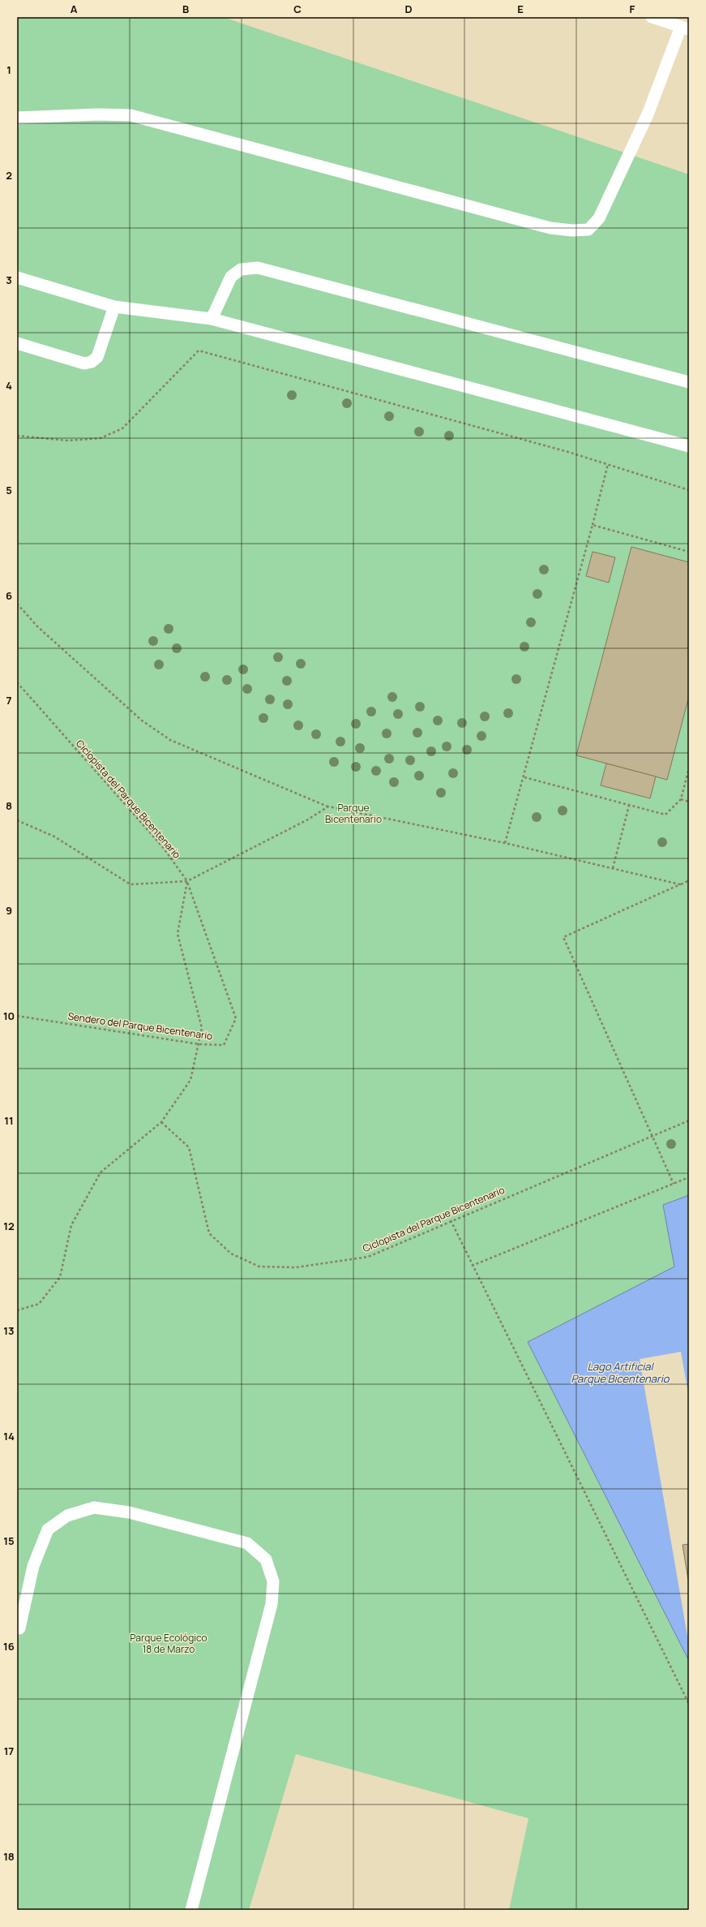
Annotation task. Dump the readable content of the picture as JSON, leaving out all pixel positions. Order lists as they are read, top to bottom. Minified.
{"streets":{"path":["Ciclopista del Parque Bicentenario","Sendero del Parque Bicentenario"]},"crossings":[["Ciclopista del Parque Bicentenario","Sendero del Parque Bicentenario"]],"water":["Lago Artificial Parque Bicentenario"],"parks":["Parque Bicentenario","Parque Ecológico 18 de Marzo"],"grid":{"columns":["A","B","C","D","E","F"],"rows":["1","2","3","4","5","6","7","8","9","10","11","12","13","14","15","16","17","18"]}}
